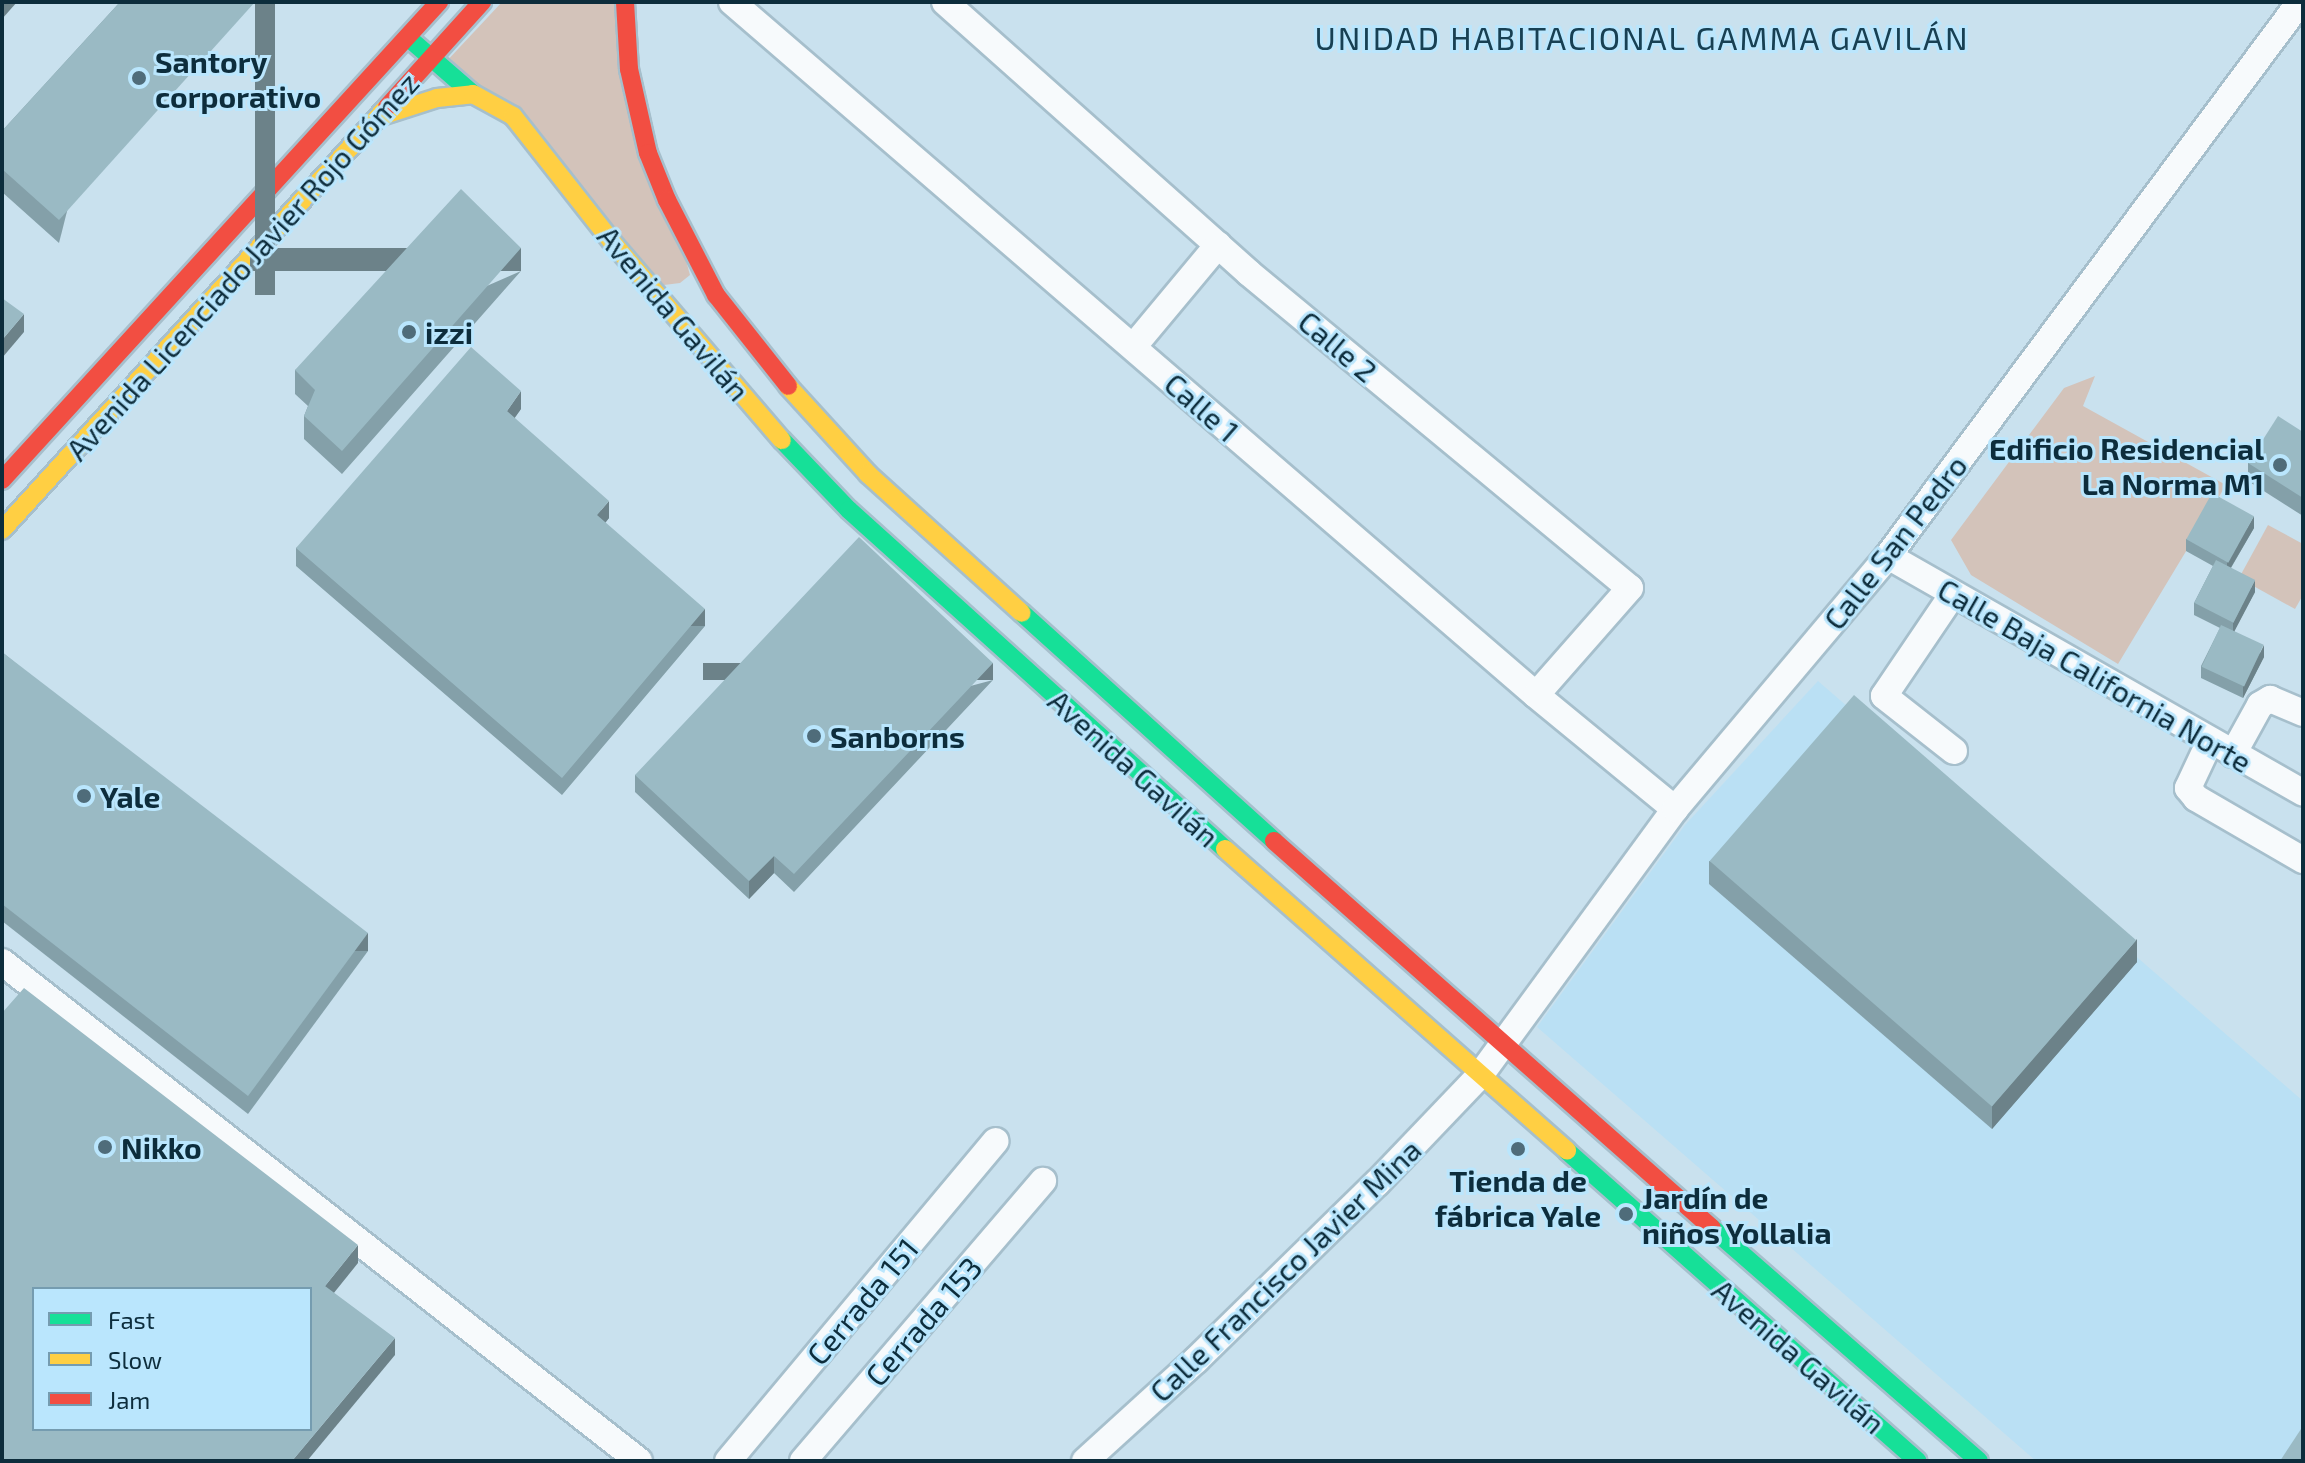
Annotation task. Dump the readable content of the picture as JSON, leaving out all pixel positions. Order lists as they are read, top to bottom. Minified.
{"streets":{"main road":["Avenida Licenciado Javier Rojo Gómez","Avenida Gavilán"],"street":["Calle 2","Calle 1","Calle San Pedro","Calle Baja California Norte","Calle Francisco Javier Mina","Cerrada 151","Cerrada 153"]},"crossings":[["Avenida Licenciado Javier Rojo Gómez","Avenida Gavilán"],["Avenida Gavilán","Calle San Pedro"],["Avenida Gavilán","Calle Francisco Javier Mina"],["Calle 2","Calle 1"],["Calle 1","Calle San Pedro"],["Calle San Pedro","Calle Baja California Norte"],["Calle San Pedro","Calle Francisco Javier Mina"]],"districts":["UNIDAD HABITACIONAL GAMMA GAVILÁN"],"places":["Santory corporativo","izzi","Edificio Residencial La Norma M1","Sanborns","Yale","Nikko","Tienda de fábrica Yale","Jardín de niños Yollalia"],"legend":["Fast","Slow","Jam"]}
